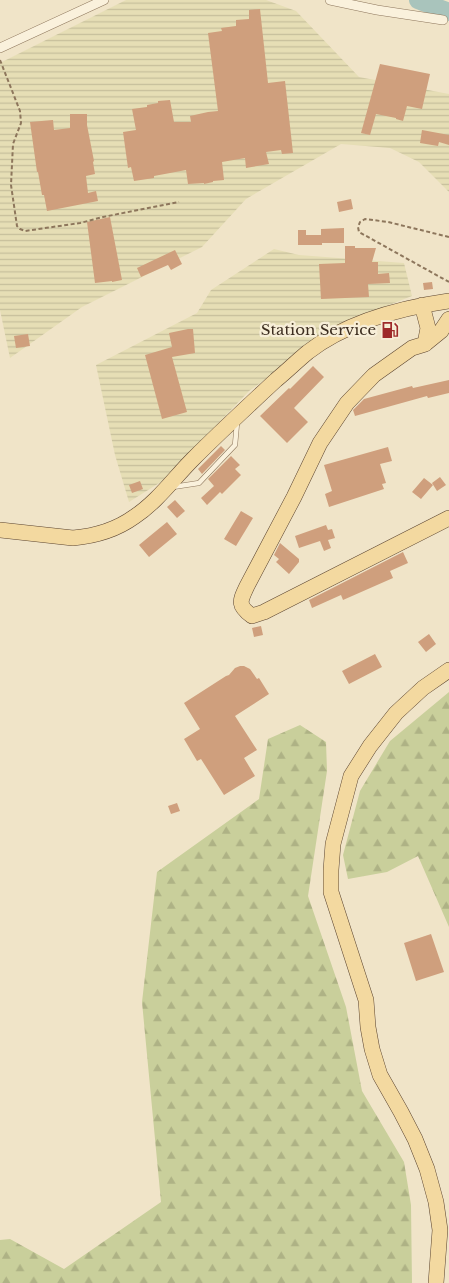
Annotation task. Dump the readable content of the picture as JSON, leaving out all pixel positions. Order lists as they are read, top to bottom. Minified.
{"places":{"fuel station":["Station Service"]}}
